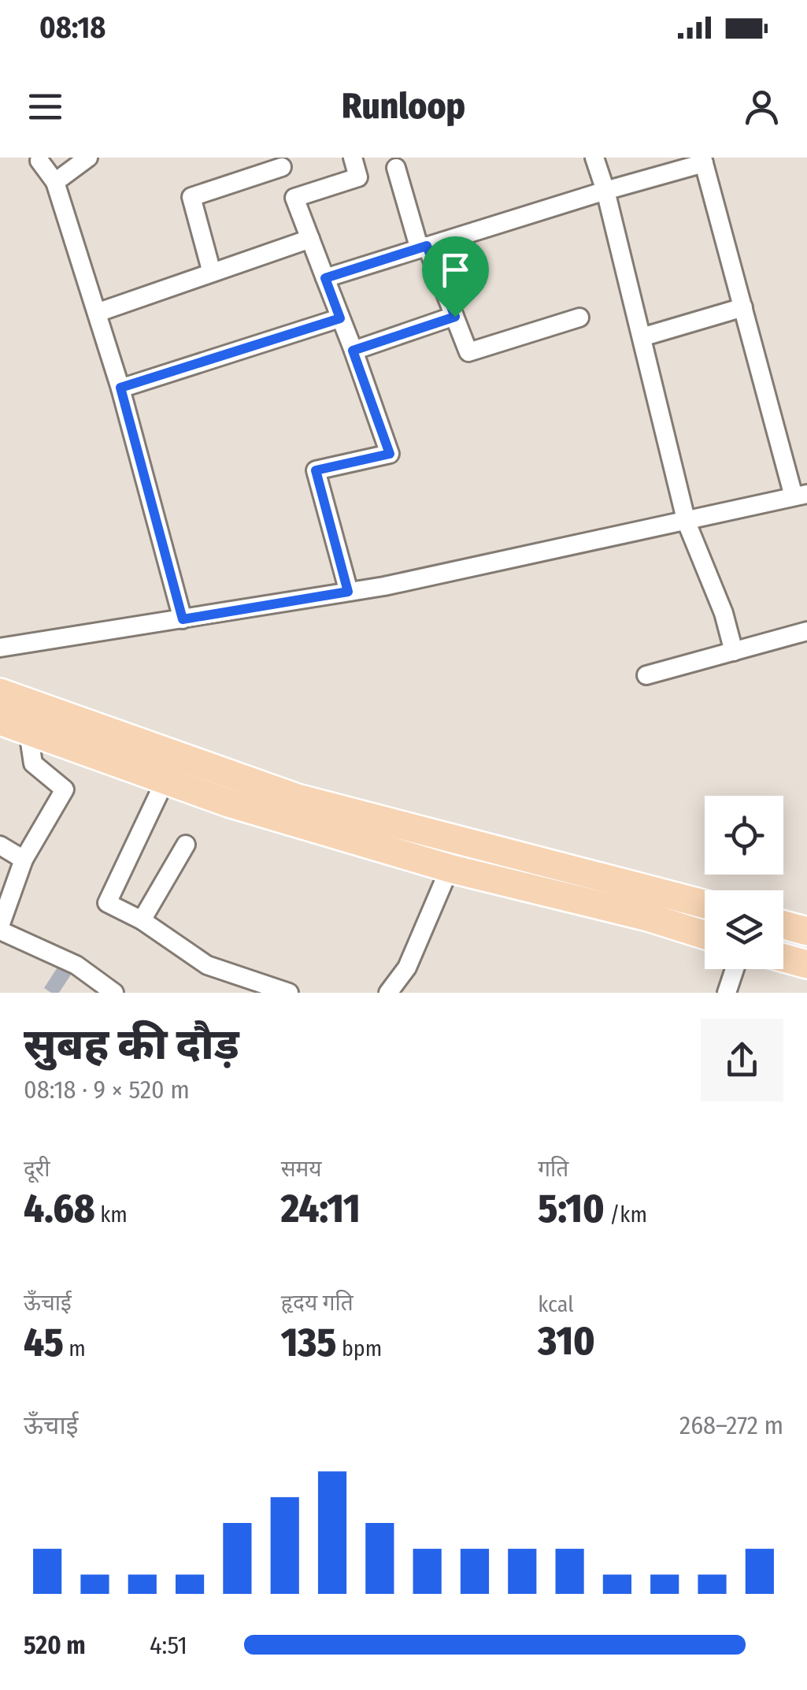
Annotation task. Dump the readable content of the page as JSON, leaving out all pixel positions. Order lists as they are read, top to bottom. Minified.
{"page":{"status":"08:18","header":"Runloop","heading":["सुबह की दौड़","08:18 · 9 × 520 m"],"stats":[["दूरी","4.68 km"],["समय","24:11"],["गति","5:10 /km"],["ऊँचाई","45 m"],["हृदय गति","135 bpm"],["kcal","310"]],"chart":["ऊँचाई","268–272 m"],"list":[{"name":"520 m","note":"4:51"}]}}
